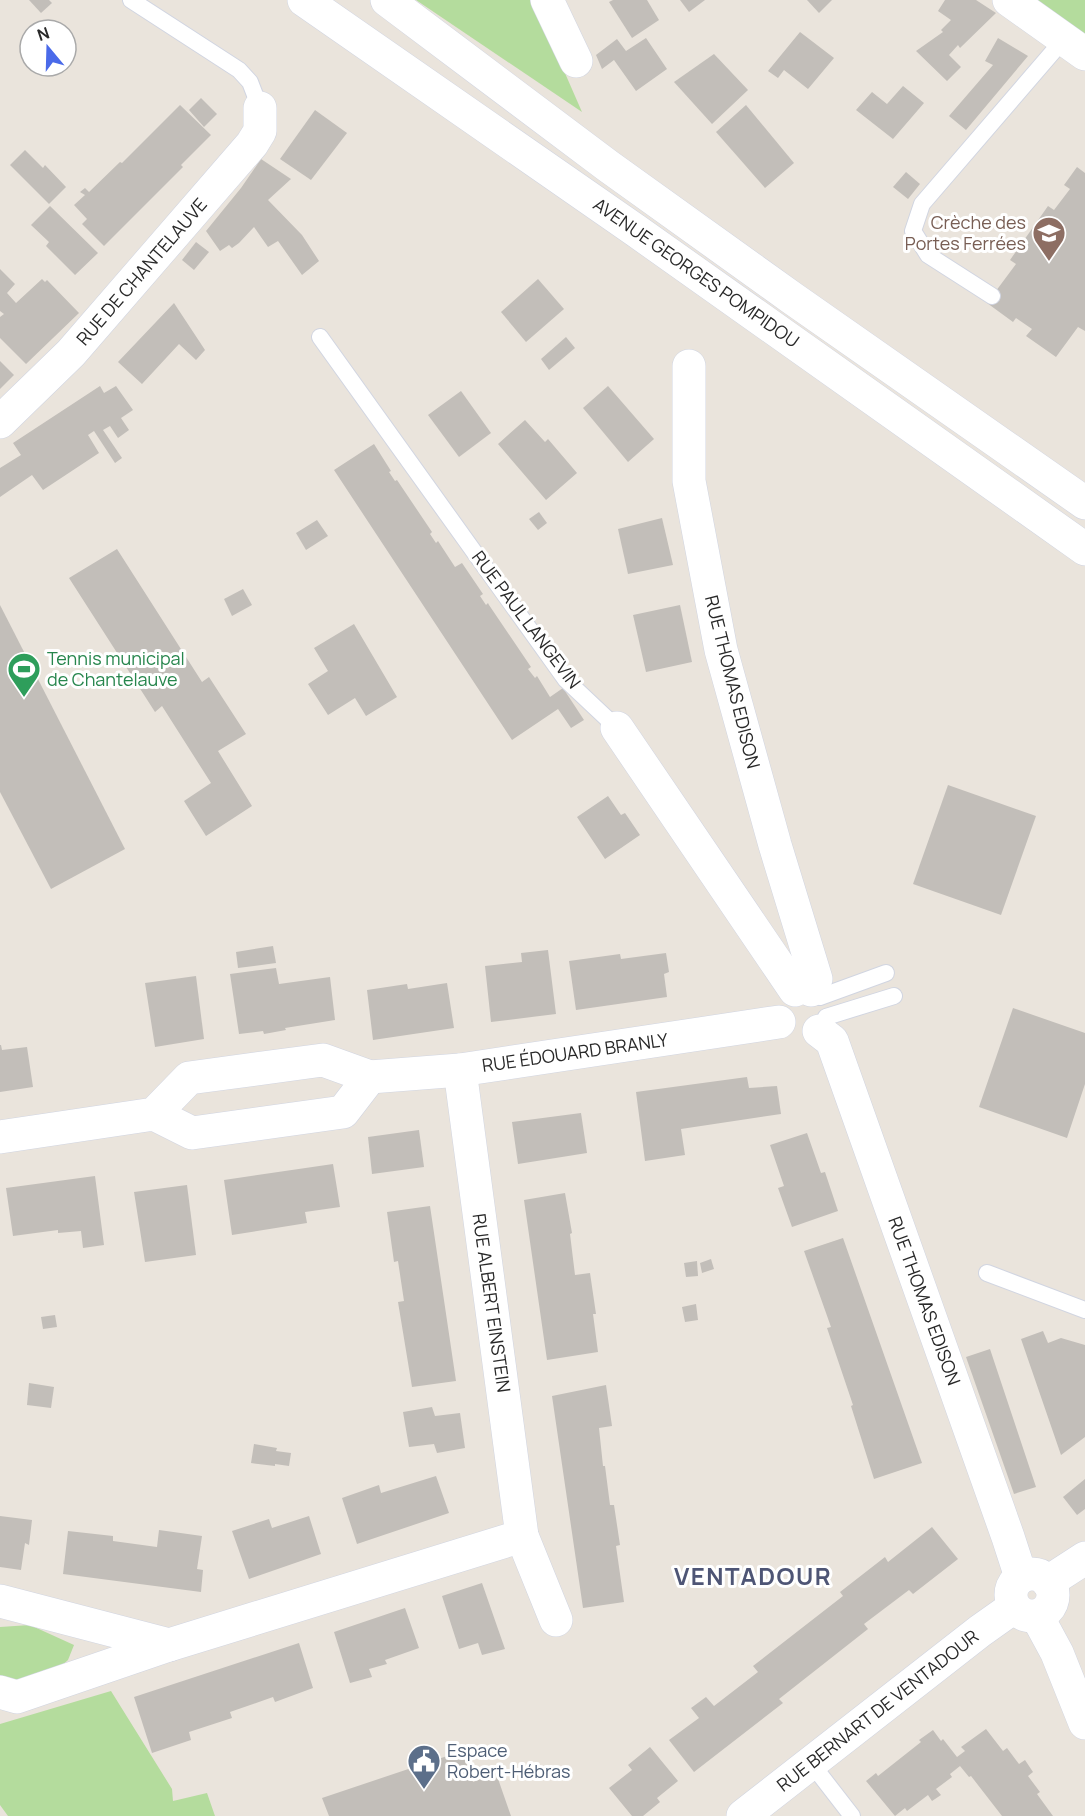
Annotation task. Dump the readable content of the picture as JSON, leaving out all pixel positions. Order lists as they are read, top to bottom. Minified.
{"streets":{"street":["RUE DE CHANTELAUVE","AVENUE GEORGES POMPIDOU","RUE PAUL LANGEVIN","RUE THOMAS EDISON","RUE ÉDOUARD BRANLY","RUE ALBERT EINSTEIN","RUE BERNART DE VENTADOUR"]},"crossings":[["RUE PAUL LANGEVIN","RUE THOMAS EDISON"],["RUE PAUL LANGEVIN","RUE ÉDOUARD BRANLY"],["RUE THOMAS EDISON","RUE ÉDOUARD BRANLY"],["RUE THOMAS EDISON","RUE BERNART DE VENTADOUR"],["RUE ÉDOUARD BRANLY","RUE ALBERT EINSTEIN"]],"districts":["VENTADOUR"],"places":{"school or university":["Crèche des Portes Ferrées"],"sports":["Tennis municipal de Chantelauve"],"public building":["Espace Robert-Hébras"]},"north":"top"}
